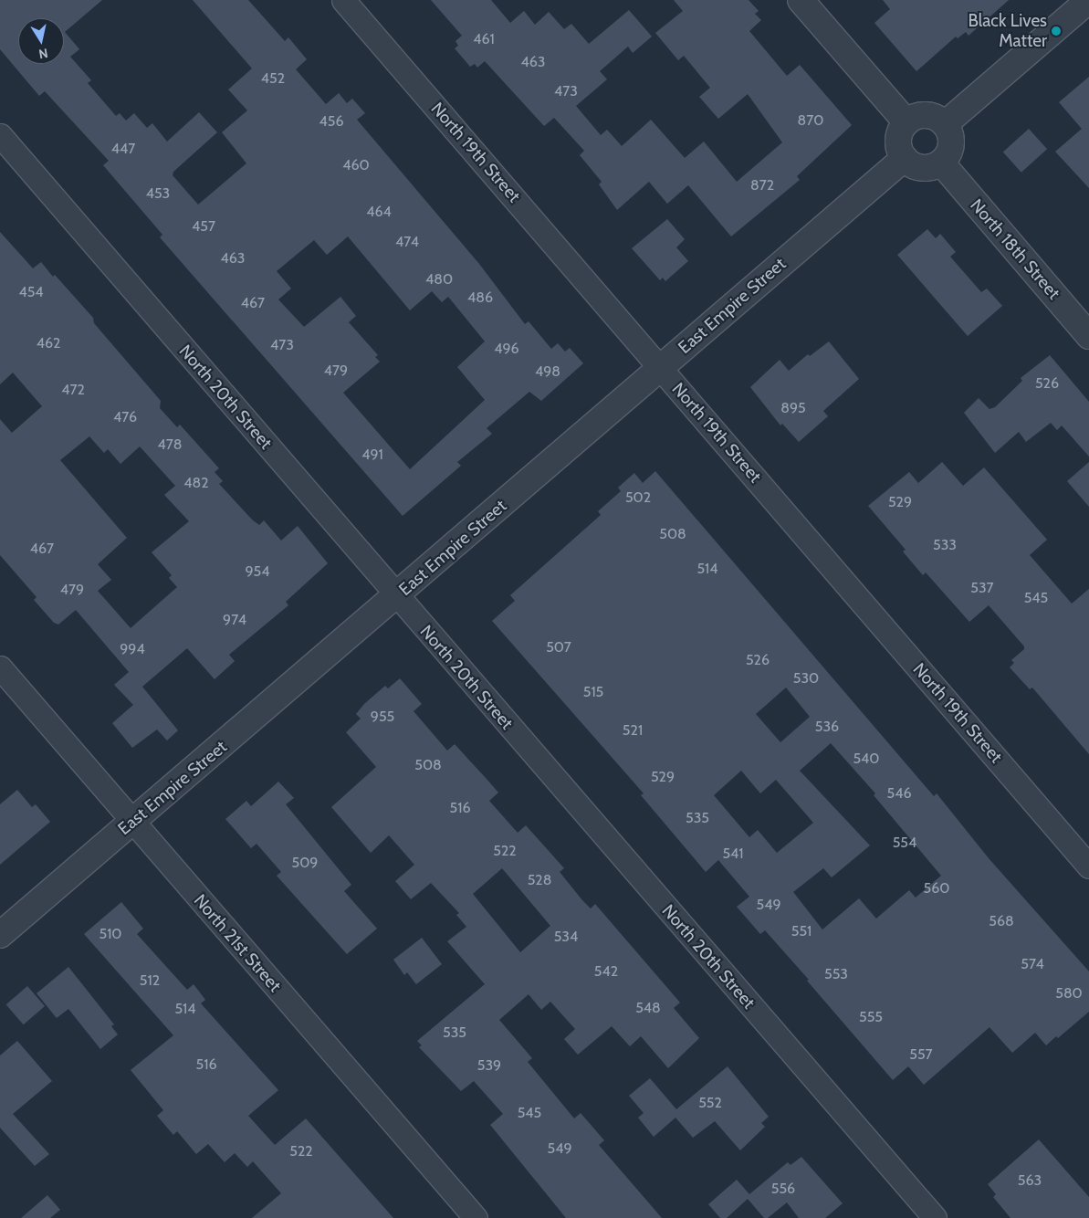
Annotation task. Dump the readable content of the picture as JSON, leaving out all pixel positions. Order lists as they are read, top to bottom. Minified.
{"streets":{"street":["North 19th Street","North 18th Street","East Empire Street","North 20th Street","North 21st Street"]},"crossings":[["North 19th Street","East Empire Street"],["North 18th Street","East Empire Street"],["East Empire Street","North 20th Street"],["East Empire Street","North 21st Street"]],"places":["Black Lives Matter"],"house_numbers":["461","463","452","473","870","456","447","460","872","453","464","457","474","463","480","454","486","467","462","473","496","479","498","526","472","895","476","478","491","482","502","529","508","533","467","514","954","537","479","545","974","507","994","526","530","515","955","536","521","540","508","529","546","516","535","554","522","541","509","528","560","549","568","551","510","534","574","542","553","512","580","548","514","555","535","557","516","539","552","545","549","522","563","556"],"north":"bottom"}
